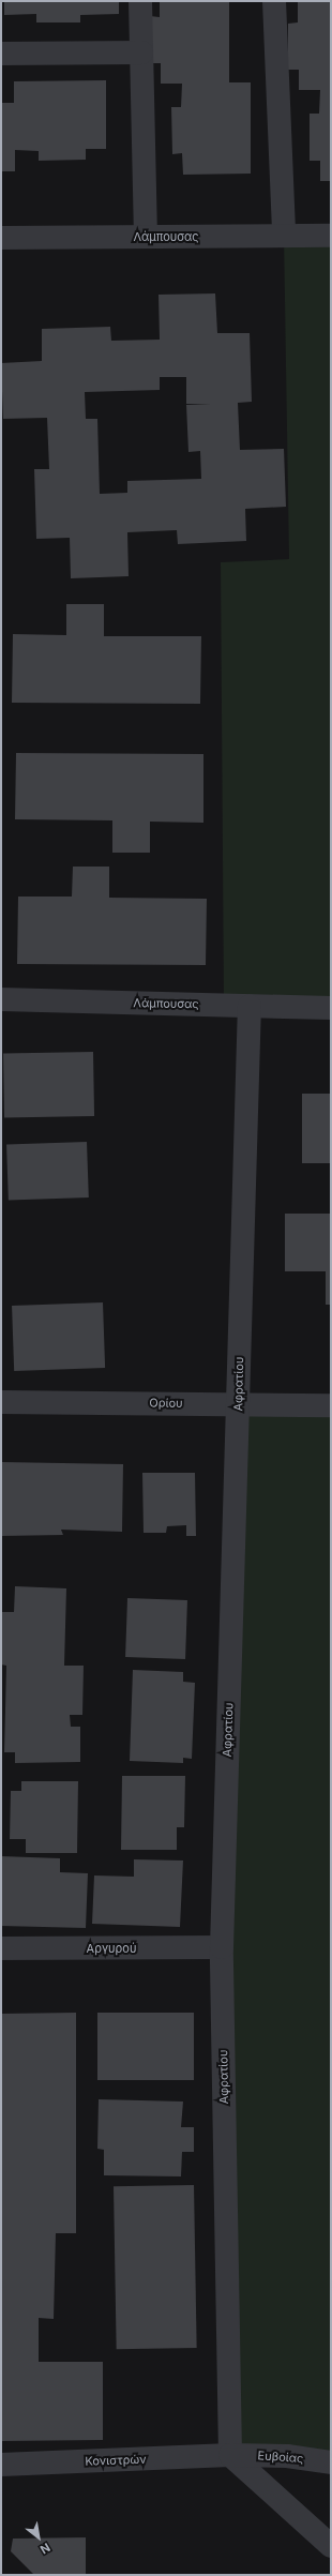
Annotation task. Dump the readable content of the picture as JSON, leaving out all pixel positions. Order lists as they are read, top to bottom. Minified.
{"streets":{"street":["Λάμπουσας","Αφρατίου","Ορίου","Αργυρού","Ευβοίας","Κονιστρών"]},"crossings":[["Λάμπουσας","Αφρατίου"],["Αφρατίου","Ορίου"],["Αφρατίου","Αργυρού"],["Αφρατίου","Ευβοίας"],["Αφρατίου","Κονιστρών"],["Ευβοίας","Κονιστρών"]],"north":"bottom right"}
